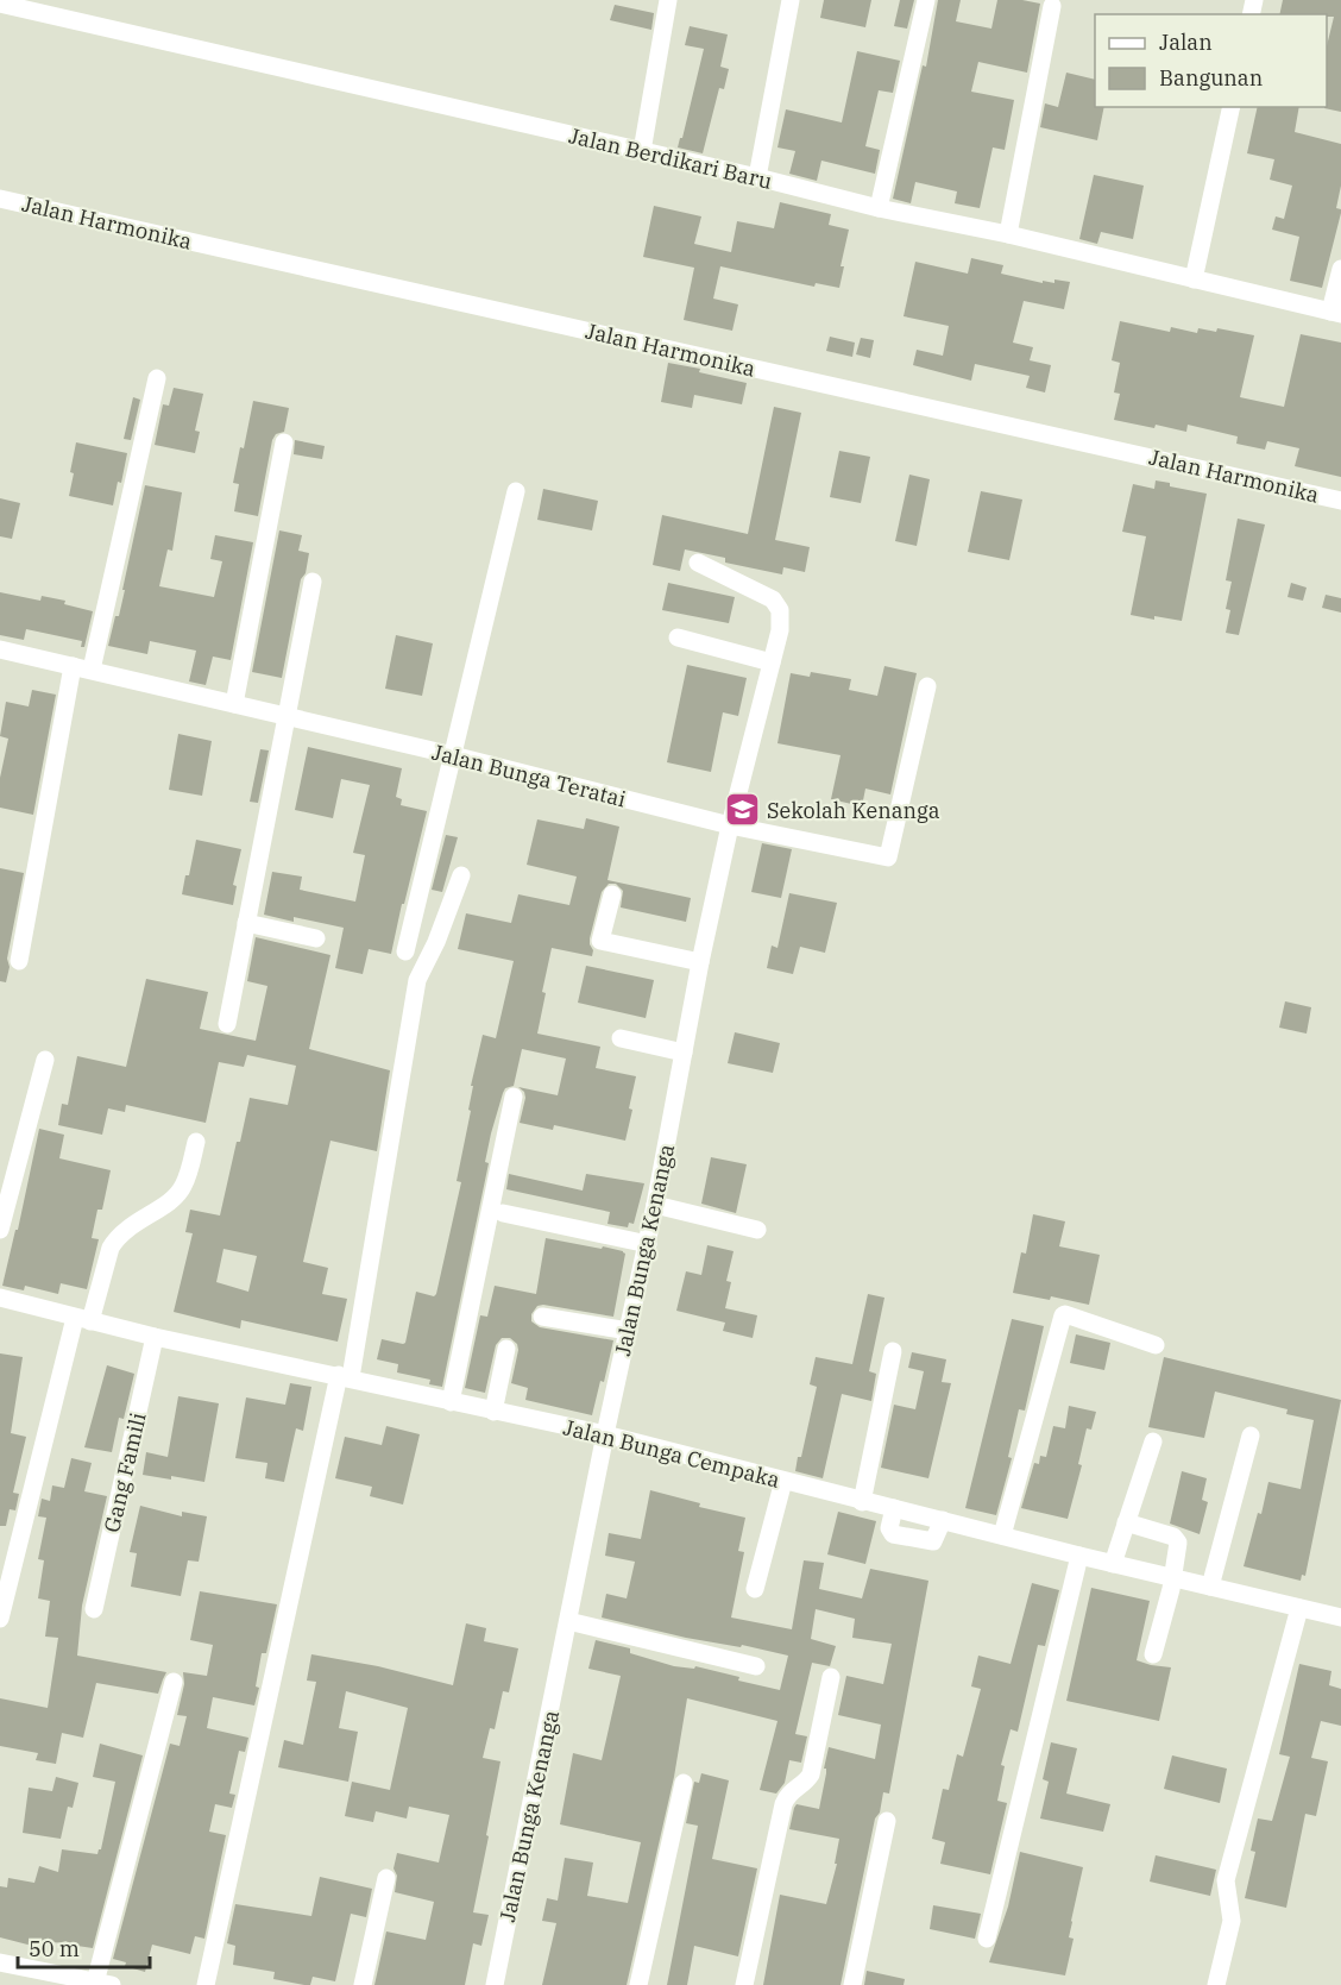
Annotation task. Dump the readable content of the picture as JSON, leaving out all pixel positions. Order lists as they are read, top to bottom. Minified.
{"streets":{"street":["Jalan Berdikari Baru","Jalan Harmonika","Jalan Bunga Teratai","Jalan Bunga Kenanga","Jalan Bunga Cempaka","Gang Famili"]},"crossings":[["Jalan Bunga Teratai","Jalan Bunga Kenanga"],["Jalan Bunga Kenanga","Jalan Bunga Cempaka"],["Jalan Bunga Cempaka","Gang Famili"]],"places":{"school or university":["Sekolah Kenanga"]},"legend":["Jalan","Bangunan"],"scale_bar":"50 m"}
